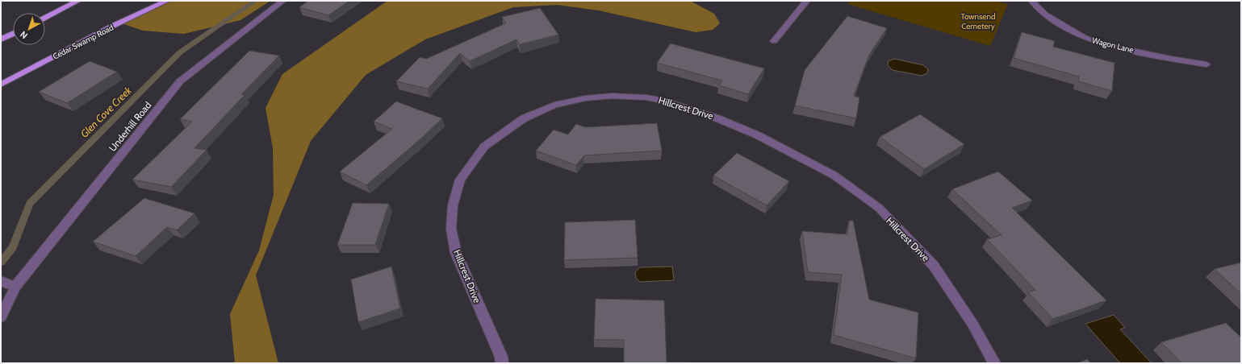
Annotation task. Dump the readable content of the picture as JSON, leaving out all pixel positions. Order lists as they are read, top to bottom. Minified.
{"streets":{"main road":["Cedar Swamp Road"],"street":["Wagon Lane","Hillcrest Drive","Underhill Road"]},"water":["Glen Cove Creek"],"parks":["Townsend Cemetery"],"north":"bottom left"}
